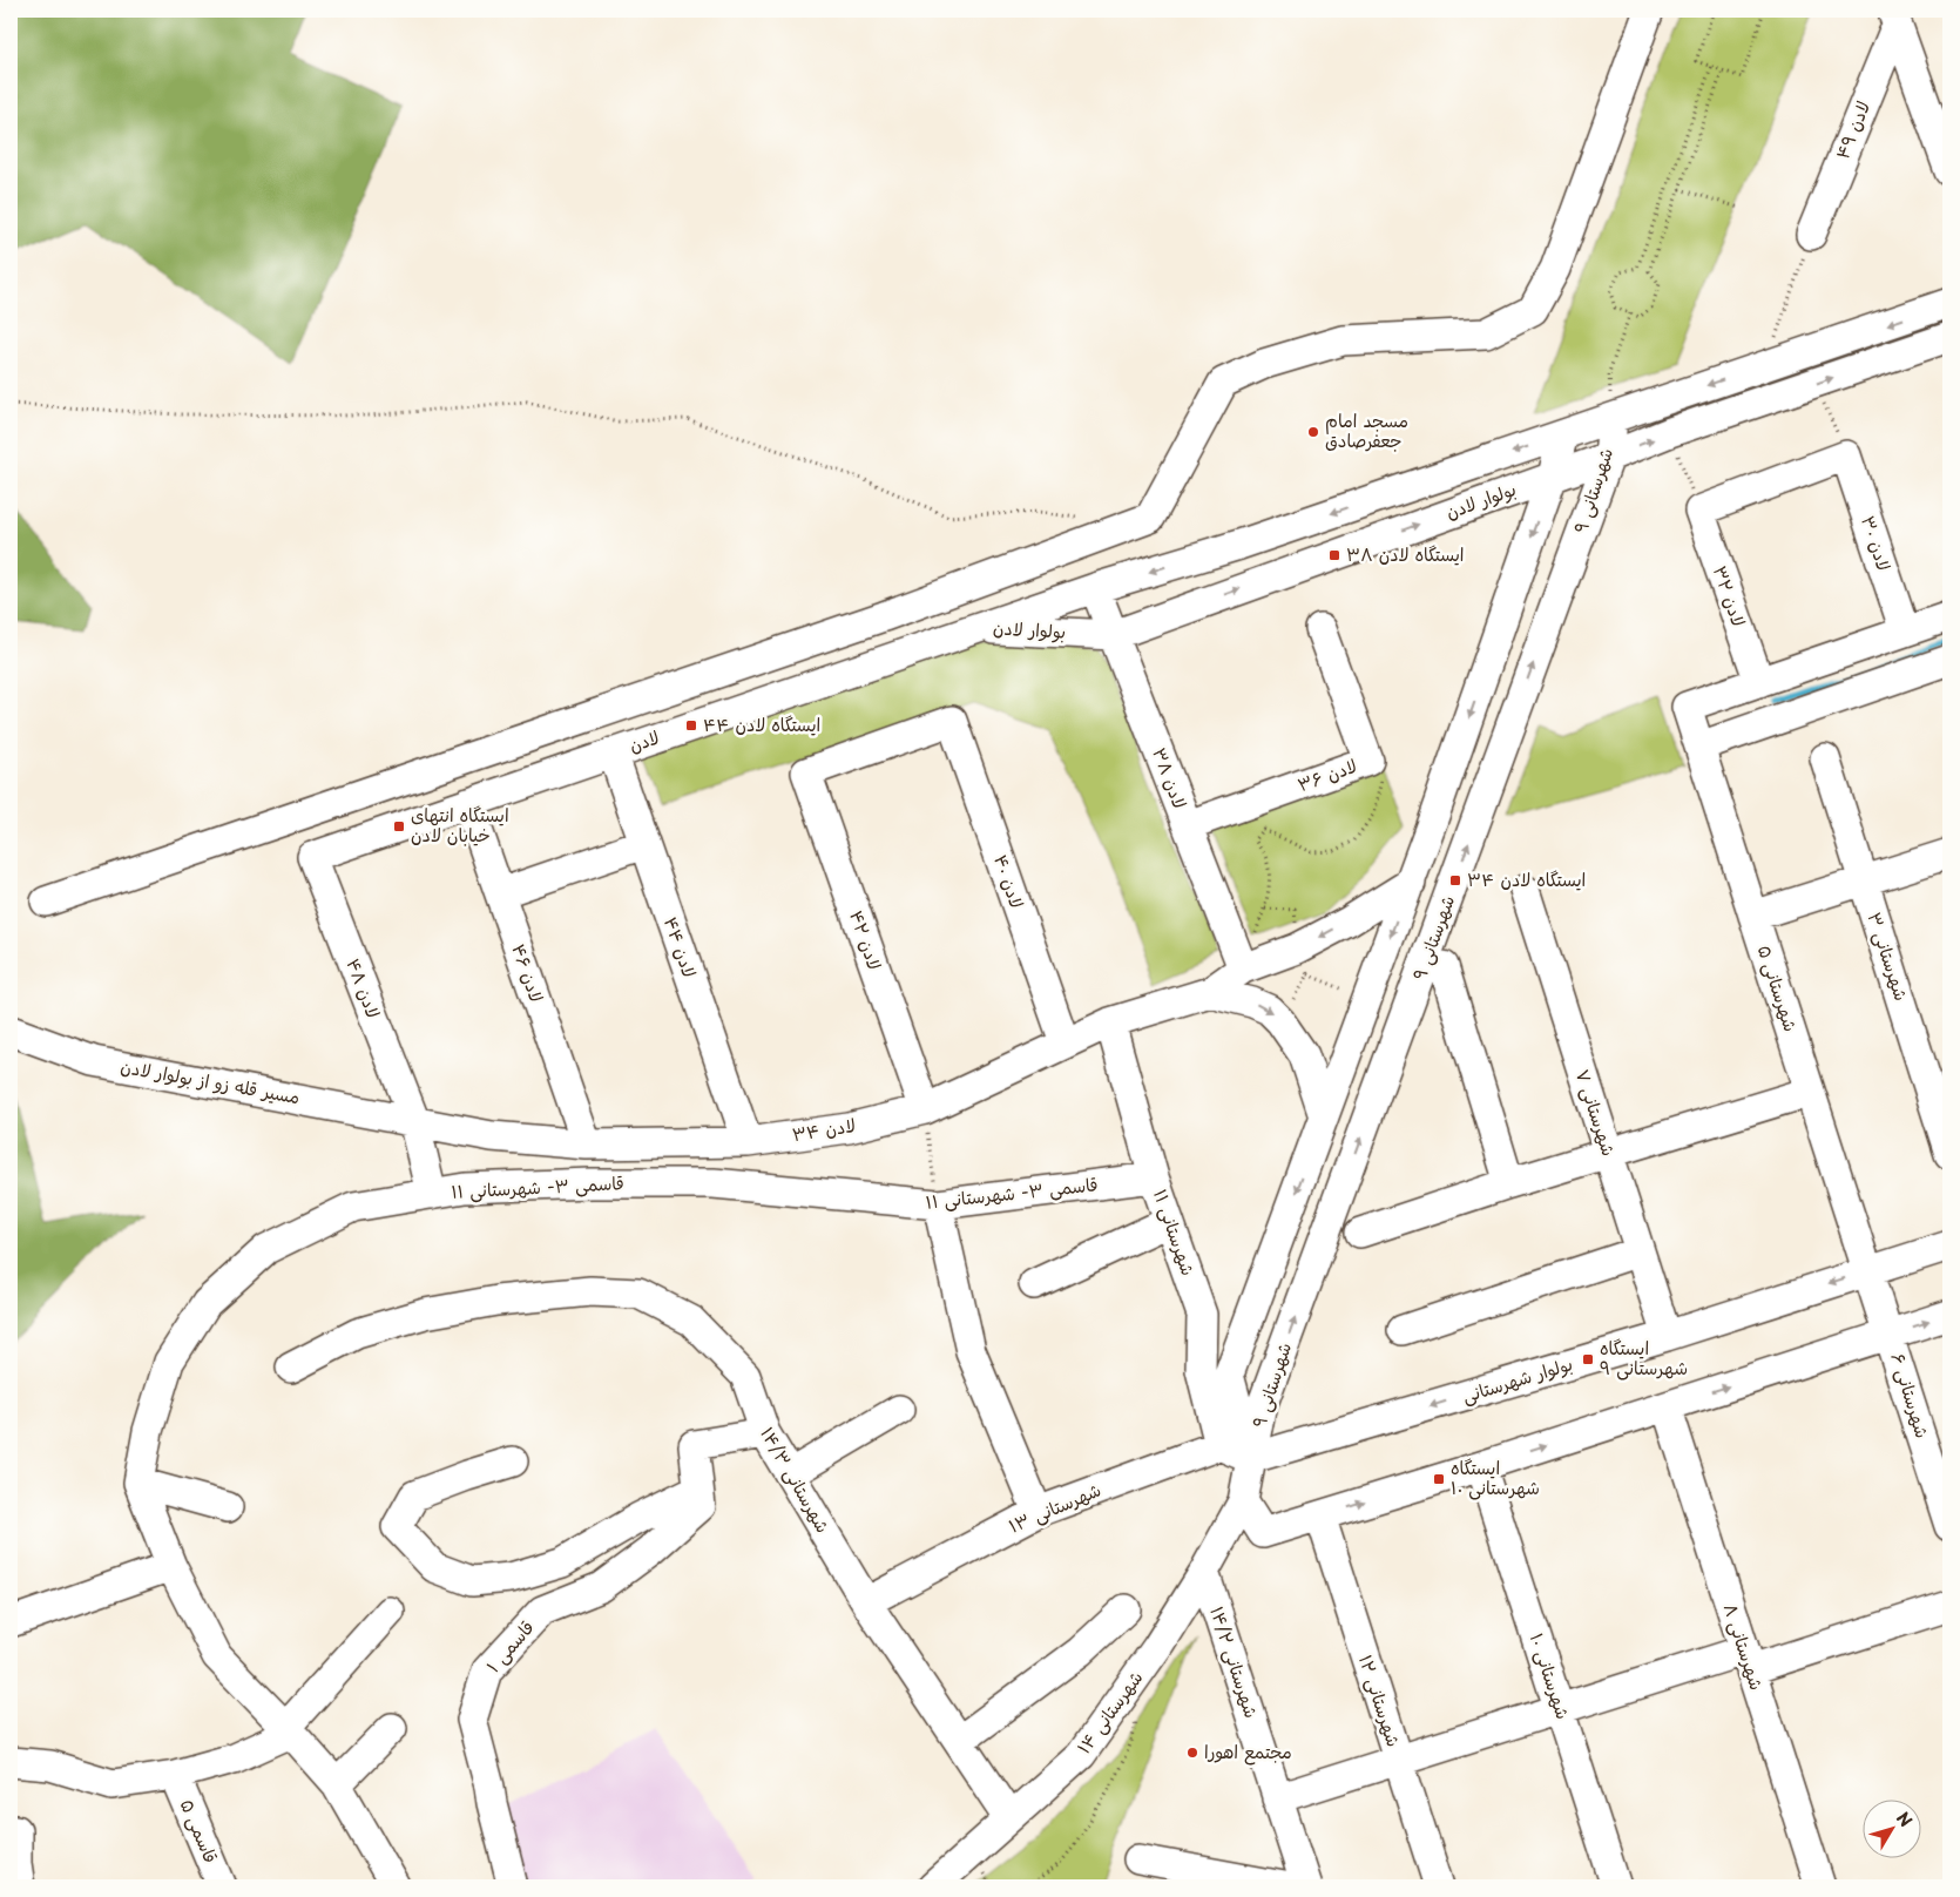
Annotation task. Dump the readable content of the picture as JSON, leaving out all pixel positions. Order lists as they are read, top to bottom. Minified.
{"streets":{"street":["لادن ۴۹","شهرستانی ۹","بولوار لادن","لادن ۳۰","لادن ۳۲","لادن","لادن ۳۶","لادن ۳۸","لادن ۴۰","لادن ۴۲","لادن ۴۴","شهرستانی ۳","لادن ۴۶","لادن ۴۸","شهرستانی ۵","مسیر قله زو از بولوار لادن","شهرستانی ۷","لادن ۳۴","قاسمی ۳- شهرستانی ۱۱","شهرستانی ۱۱","بولوار شهرستانی","شهرستانی ۶","شهرستانی ۱۴/۳","شهرستانی ۱۳","قاسمی ۱","شهرستانی ۸","شهرستانی ۱۴/۲","شهرستانی ۱۰","شهرستانی ۱۲","شهرستانی ۱۴","قاسمی ۵"]},"crossings":[["شهرستانی ۹","بولوار لادن"],["شهرستانی ۹","بولوار شهرستانی"],["شهرستانی ۹","شهرستانی ۱۴"],["بولوار لادن","لادن"],["بولوار لادن","لادن ۳۸"],["لادن ۳۲","شهرستانی ۵"],["لادن","لادن ۴۴"],["لادن","لادن ۴۶"],["لادن","لادن ۴۸"],["لادن ۳۶","لادن ۳۸"],["لادن ۴۰","لادن ۴۲"],["لادن ۴۰","لادن ۳۴"],["لادن ۴۲","لادن ۳۴"],["لادن ۴۴","لادن ۳۴"],["لادن ۴۶","لادن ۳۴"],["لادن ۴۸","مسیر قله زو از بولوار لادن"],["لادن ۴۸","لادن ۳۴"],["لادن ۴۸","قاسمی ۳- شهرستانی ۱۱"],["شهرستانی ۵","بولوار شهرستانی"],["شهرستانی ۵","شهرستانی ۶"],["مسیر قله زو از بولوار لادن","لادن ۳۴"],["شهرستانی ۷","بولوار شهرستانی"],["لادن ۳۴","شهرستانی ۱۱"],["قاسمی ۳- شهرستانی ۱۱","شهرستانی ۱۱"],["شهرستانی ۱۱","شهرستانی ۱۳"],["بولوار شهرستانی","شهرستانی ۶"],["شهرستانی ۱۴/۳","شهرستانی ۱۳"],["شهرستانی ۱۴/۳","شهرستانی ۱۴"],["شهرستانی ۱۴/۲","شهرستانی ۱۴"]],"places":{"other":["مسجد امام جعفرصادق","مجتمع اهورا"],"transit":["ایستگاه لادن ۳۸","ایستگاه لادن ۴۴","ایستگاه انتهای خیابان لادن","ایستگاه لادن ۳۴","ایستگاه شهرستانی ۹","ایستگاه شهرستانی ۱۰"]},"north":"top right"}
